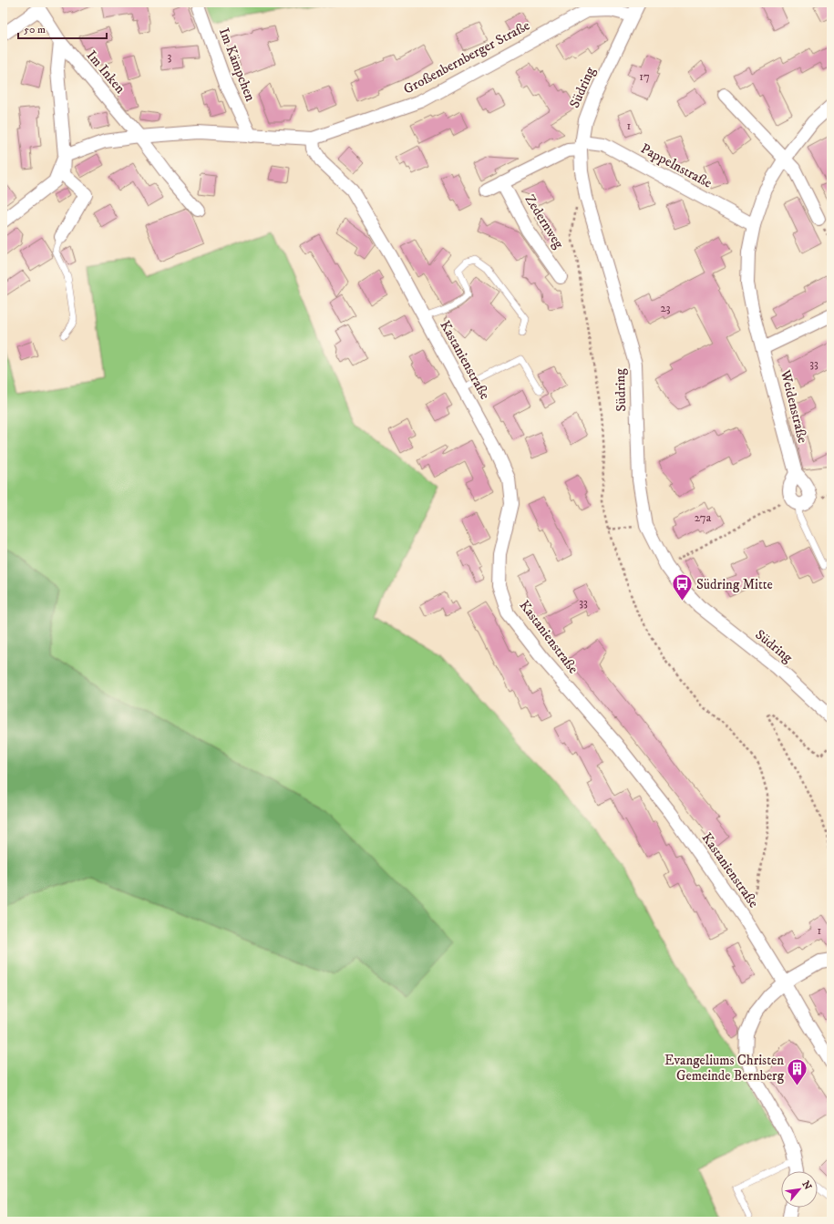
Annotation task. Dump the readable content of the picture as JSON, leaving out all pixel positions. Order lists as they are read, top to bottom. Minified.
{"streets":{"street":["Großenbernberger Straße","Im Kämpchen","Im Inken","Südring","Pappelnstraße","Zedernweg","Kastanienstraße","Weidenstraße"]},"crossings":[["Großenbernberger Straße","Im Kämpchen"],["Großenbernberger Straße","Im Inken"],["Großenbernberger Straße","Südring"],["Großenbernberger Straße","Kastanienstraße"],["Südring","Pappelnstraße"],["Pappelnstraße","Weidenstraße"]],"places":{"bus stop":["Südring Mitte"],"building":["Evangeliums Christen Gemeinde Bernberg"]},"house_numbers":["3","17","1","23","33","27a","33","1"],"scale_bar":"50 m","north":"top right"}
